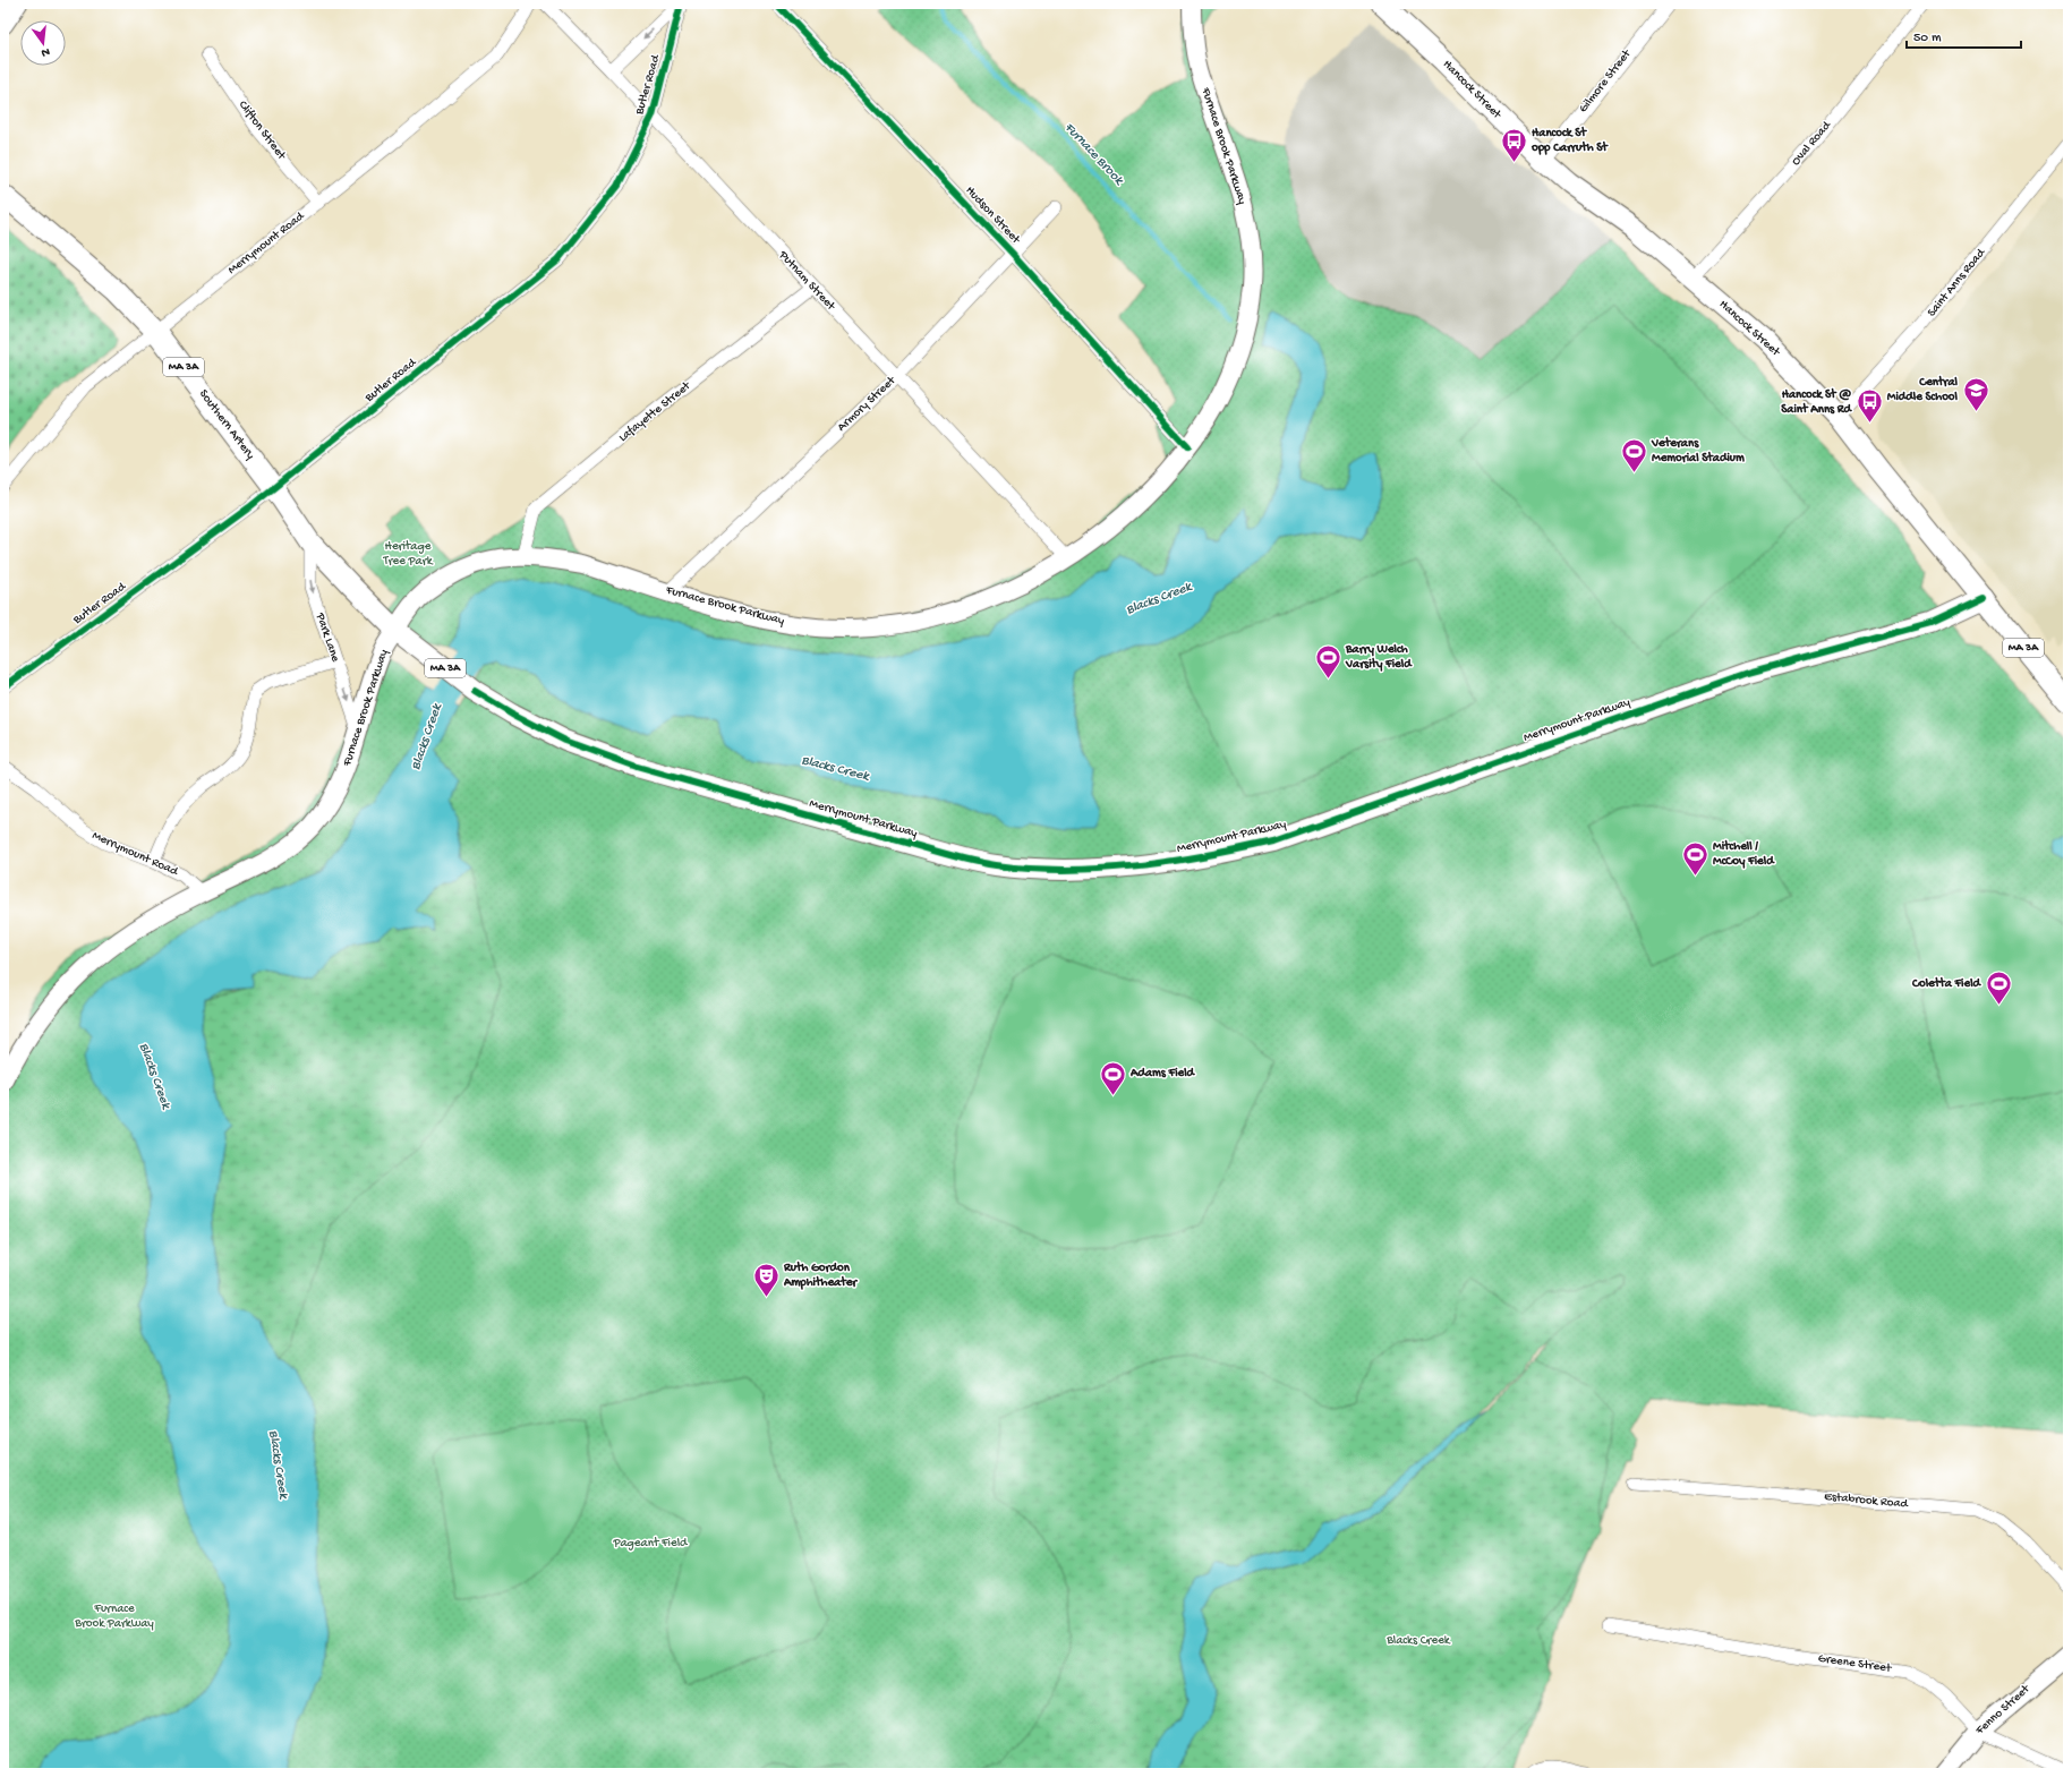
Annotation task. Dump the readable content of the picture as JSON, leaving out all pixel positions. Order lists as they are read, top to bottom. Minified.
{"streets":{"main road":["Hancock Street","Furnace Brook Parkway","MA 3A","Southern Artery","Merrymount Parkway","Fenno Street"],"street":["Gilmore Street","Butler Road","Clifton Street","Oval Road","Hudson Street","Merrymount Road","Putnam Street","Saint Anns Road","Armory Street","Lafayette Street","Park Lane","Estabrook Road","Greene Street"]},"crossings":[["Gilmore Street","Hancock Street"],["Butler Road","Putnam Street"],["Butler Road","Southern Artery"],["Hancock Street","Oval Road"],["Hancock Street","Saint Anns Road"],["Hancock Street","Merrymount Parkway"],["Clifton Street","Merrymount Road"],["Furnace Brook Parkway","Hudson Street"],["Furnace Brook Parkway","Merrymount Road"],["Furnace Brook Parkway","Putnam Street"],["Furnace Brook Parkway","Armory Street"],["Furnace Brook Parkway","Lafayette Street"],["Furnace Brook Parkway","Southern Artery"],["Furnace Brook Parkway","Park Lane"],["Furnace Brook Parkway","Merrymount Parkway"],["Hudson Street","Armory Street"],["Merrymount Road","Southern Artery"],["Putnam Street","Armory Street"],["Putnam Street","Lafayette Street"],["Southern Artery","Park Lane"],["Southern Artery","Merrymount Parkway"],["Greene Street","Fenno Street"]],"one_way":["Park Lane"],"water":["Furnace Brook","Blacks Creek"],"parks":["Heritage Tree Park","Pageant Field","Furnace Brook Parkway","Blacks Creek"],"places":{"bus stop":["Hancock St opp Carruth St","Hancock St @ Saint Anns Rd"],"school or university":["Central Middle School"],"sports":["Veterans Memorial Stadium","Barry Welch Varsity Field","Mitchell / McCoy Field","Coletta Field","Adams Field"],"theatre":["Ruth Gordon Amphitheater"]},"scale_bar":"50 m","north":"bottom"}
